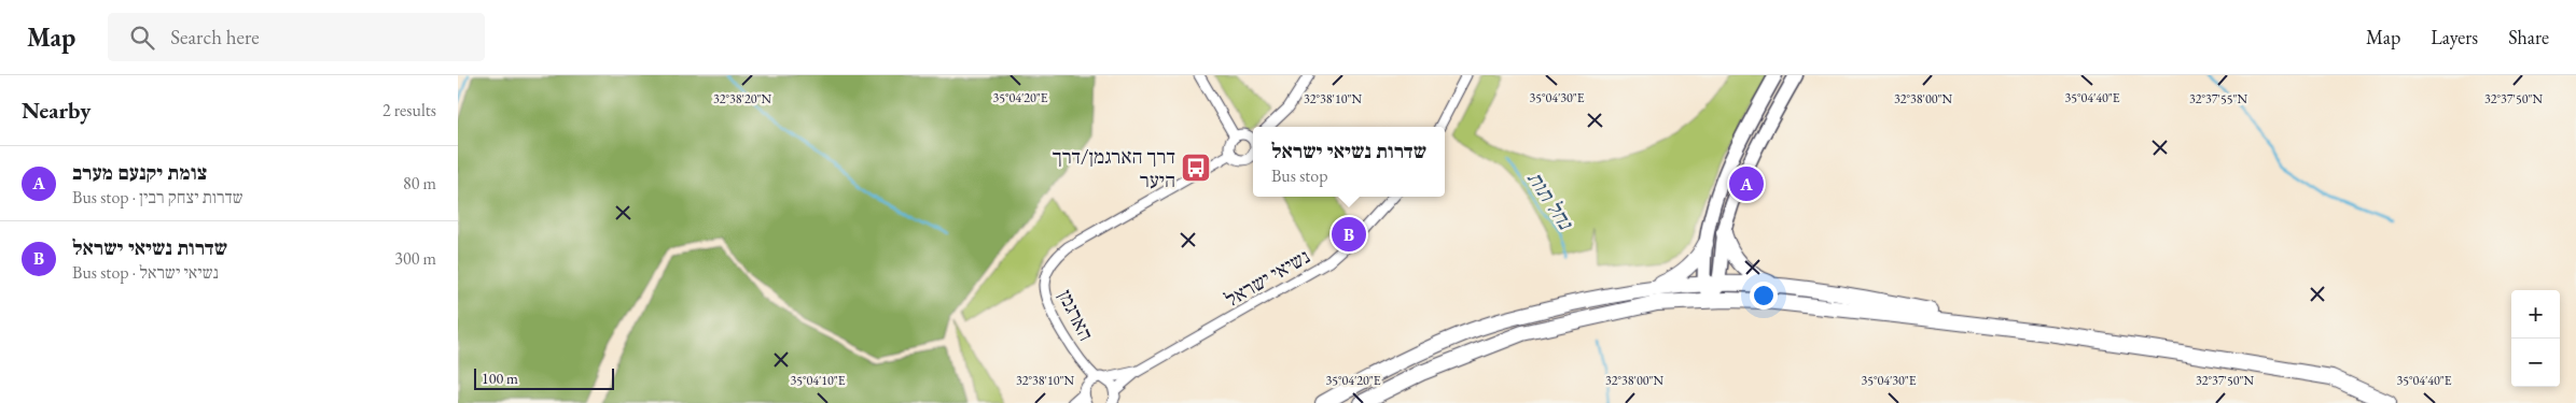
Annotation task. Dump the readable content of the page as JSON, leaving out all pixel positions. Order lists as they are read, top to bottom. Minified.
{"streets":{"street":["נשיאי ישראל","הארגמן"]},"crossings":[["נשיאי ישראל","הארגמן"]],"water":["נחל תות"],"places":{"bus stop":["דרך הארגמן/דרך היער"]},"scale_bar":"100 m","page":{"header":"Map","search":"Search here","nav":["Map","Layers","Share"],"heading":["Nearby","2 results"],"popup":["שדרות נשיאי ישראל","Bus stop"],"list":[{"mark":"A","name":"צומת יקנעם מערב","note":"Bus stop · שדרות יצחק רבין","value":"80 m"},{"mark":"B","name":"שדרות נשיאי ישראל","note":"Bus stop · נשיאי ישראל","value":"300 m"}],"pins":["A","B"],"map_buttons":["+","−"],"scale":"100 m"},"coordinates":["35°04'20\"E","35°04'30\"E","35°04'40\"E","32°38'20\"N","32°38'10\"N","32°38'00\"N","32°37'55\"N","32°37'50\"N","35°04'10\"E"]}
